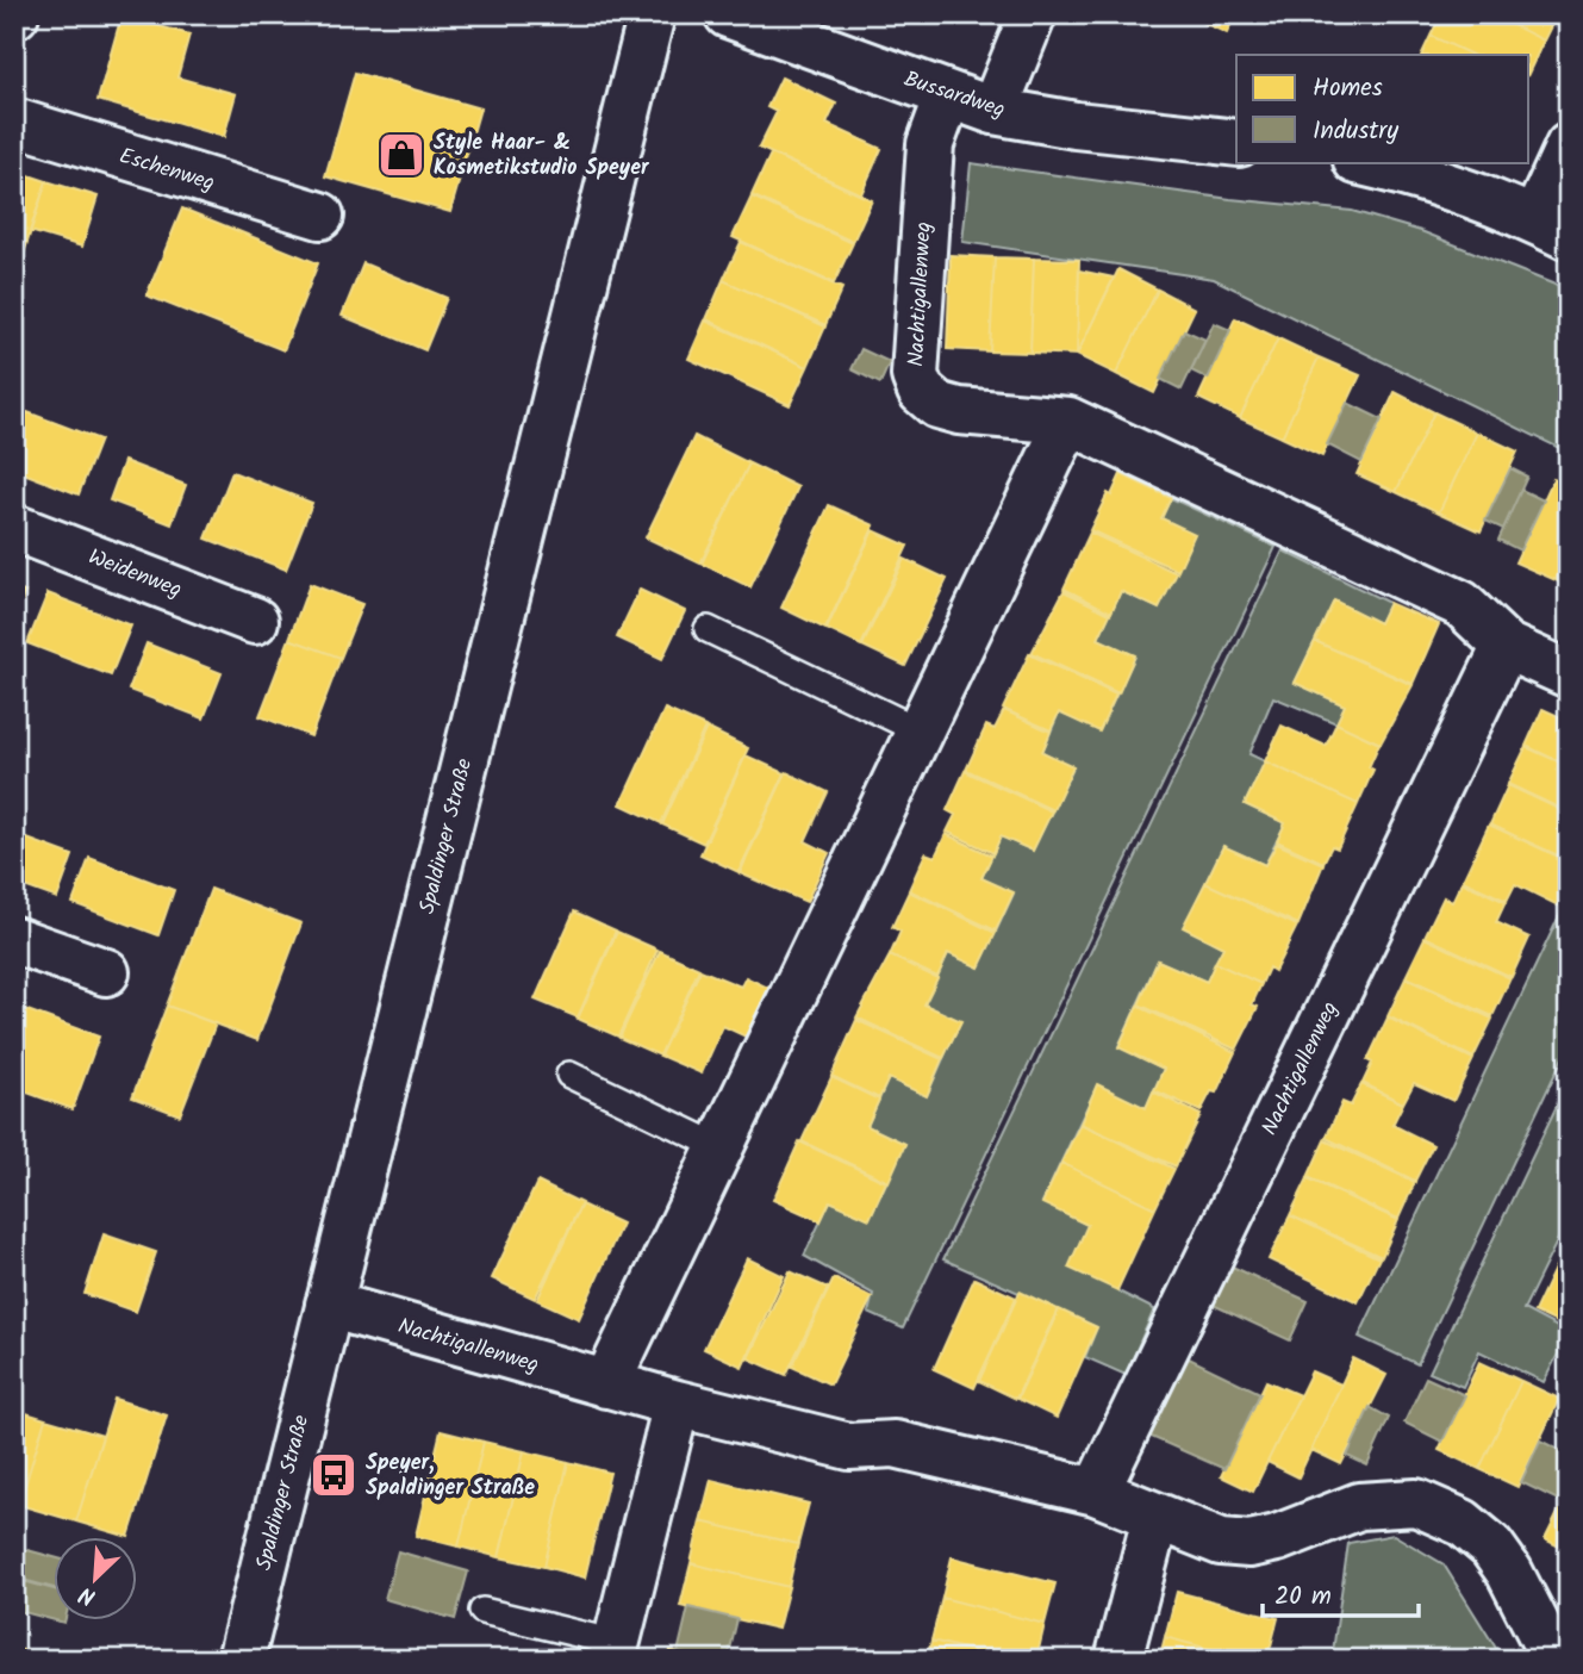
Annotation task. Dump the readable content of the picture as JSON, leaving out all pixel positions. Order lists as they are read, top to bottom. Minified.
{"streets":{"street":["Bussardweg","Eschenweg","Nachtigallenweg","Weidenweg","Spaldinger Straße"]},"crossings":[["Bussardweg","Nachtigallenweg"],["Nachtigallenweg","Spaldinger Straße"]],"places":{"shop":["Style Haar- & Kosmetikstudio Speyer"],"bus stop":["Speyer, Spaldinger Straße"]},"legend":["Homes","Industry"],"scale_bar":"20 m","north":"bottom left"}
